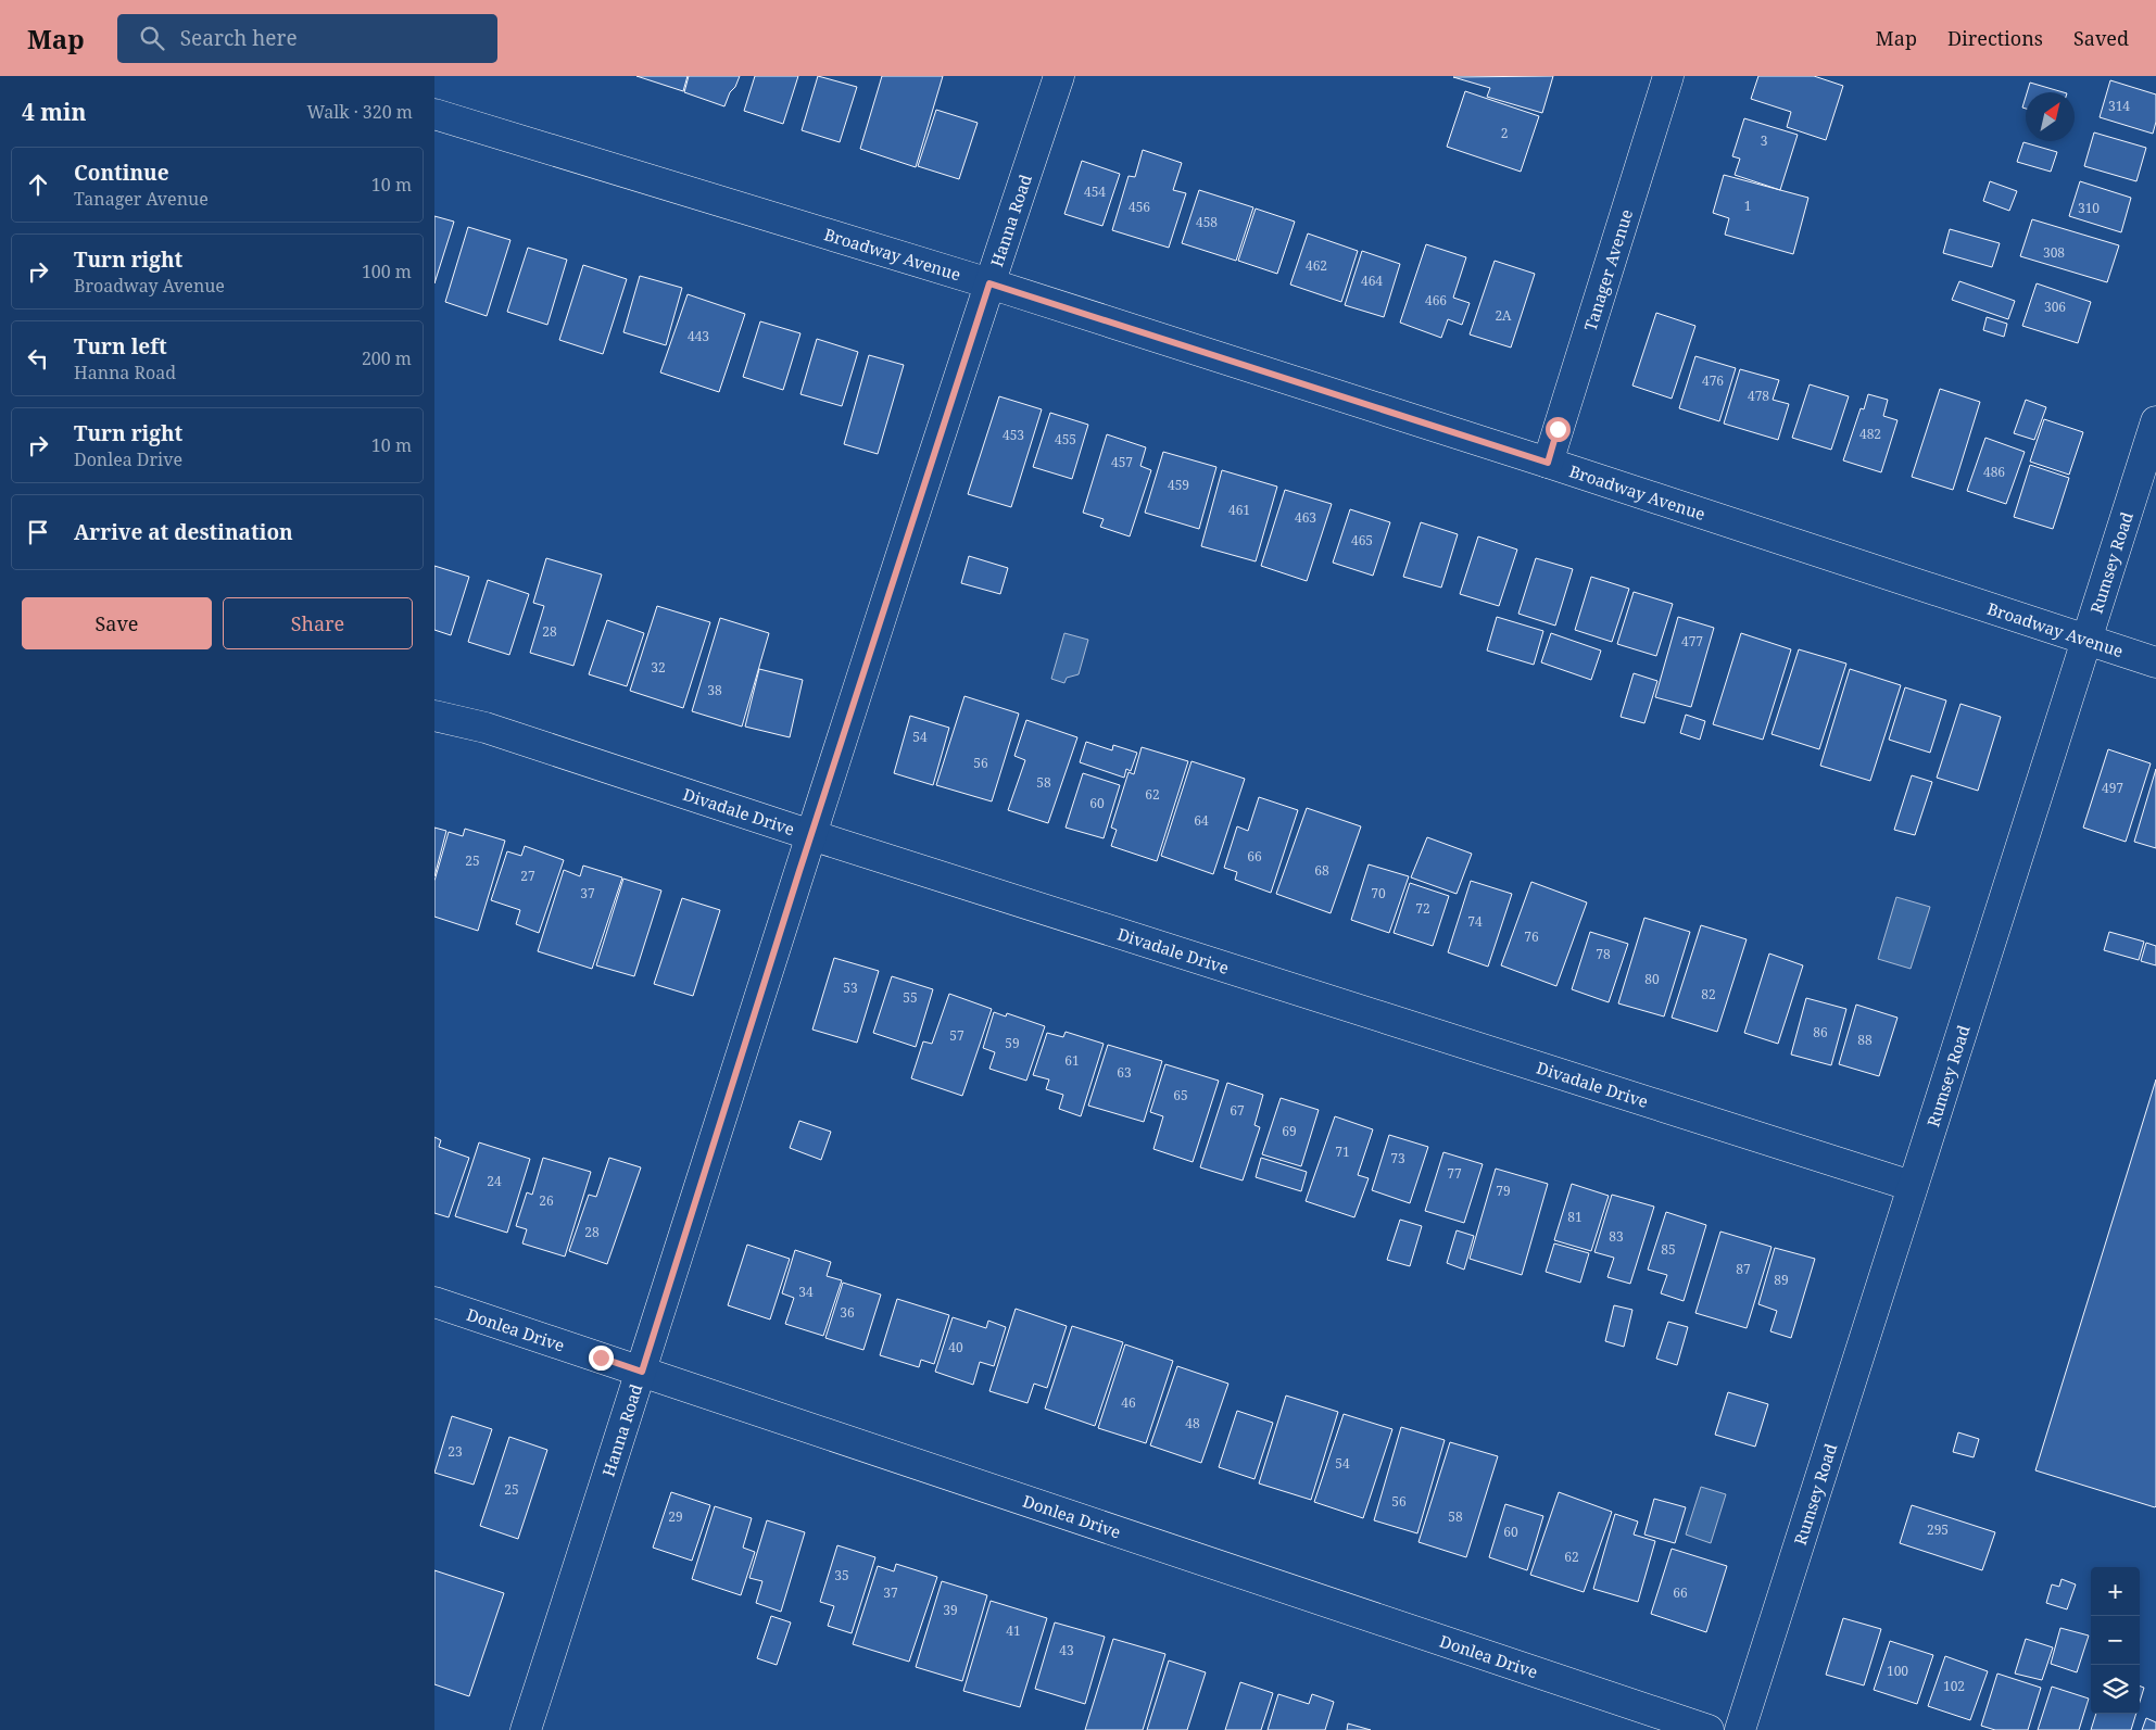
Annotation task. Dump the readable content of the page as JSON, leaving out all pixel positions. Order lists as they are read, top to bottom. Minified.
{"streets":{"street":["Hanna Road","Broadway Avenue","Tanager Avenue","Rumsey Road","Divadale Drive","Donlea Drive"]},"crossings":[["Hanna Road","Broadway Avenue"],["Hanna Road","Divadale Drive"],["Hanna Road","Donlea Drive"],["Broadway Avenue","Tanager Avenue"],["Broadway Avenue","Rumsey Road"],["Rumsey Road","Divadale Drive"]],"house_numbers":["314","2","3","454","1","456","310","458","308","462","464","466","306","2A","443","476","478","482","453","455","457","486","459","461","463","465","28","477","32","38","54","56","58","497","62","60","64","66","25","68","27","37","70","72","74","76","78","80","53","82","55","86","57","88","59","61","63","65","67","69","71","73","77","24","79","26","81","28","83","85","87","89","34","36","40","46","48","23","54","25","56","29","58","295","60","62","35","37","66","39","41","43","100","102"],"north":"top right","page":{"header":"Map","search":"Search here","nav":["Map","Directions","Saved"],"heading":["4 min","Walk · 320 m"],"list":[["Continue","Tanager Avenue","10 m"],["Turn right","Broadway Avenue","100 m"],["Turn left","Hanna Road","200 m"],["Turn right","Donlea Drive","10 m"],"Arrive at destination"],"buttons":["Save","Share"],"map_buttons":["+","−"]}}
